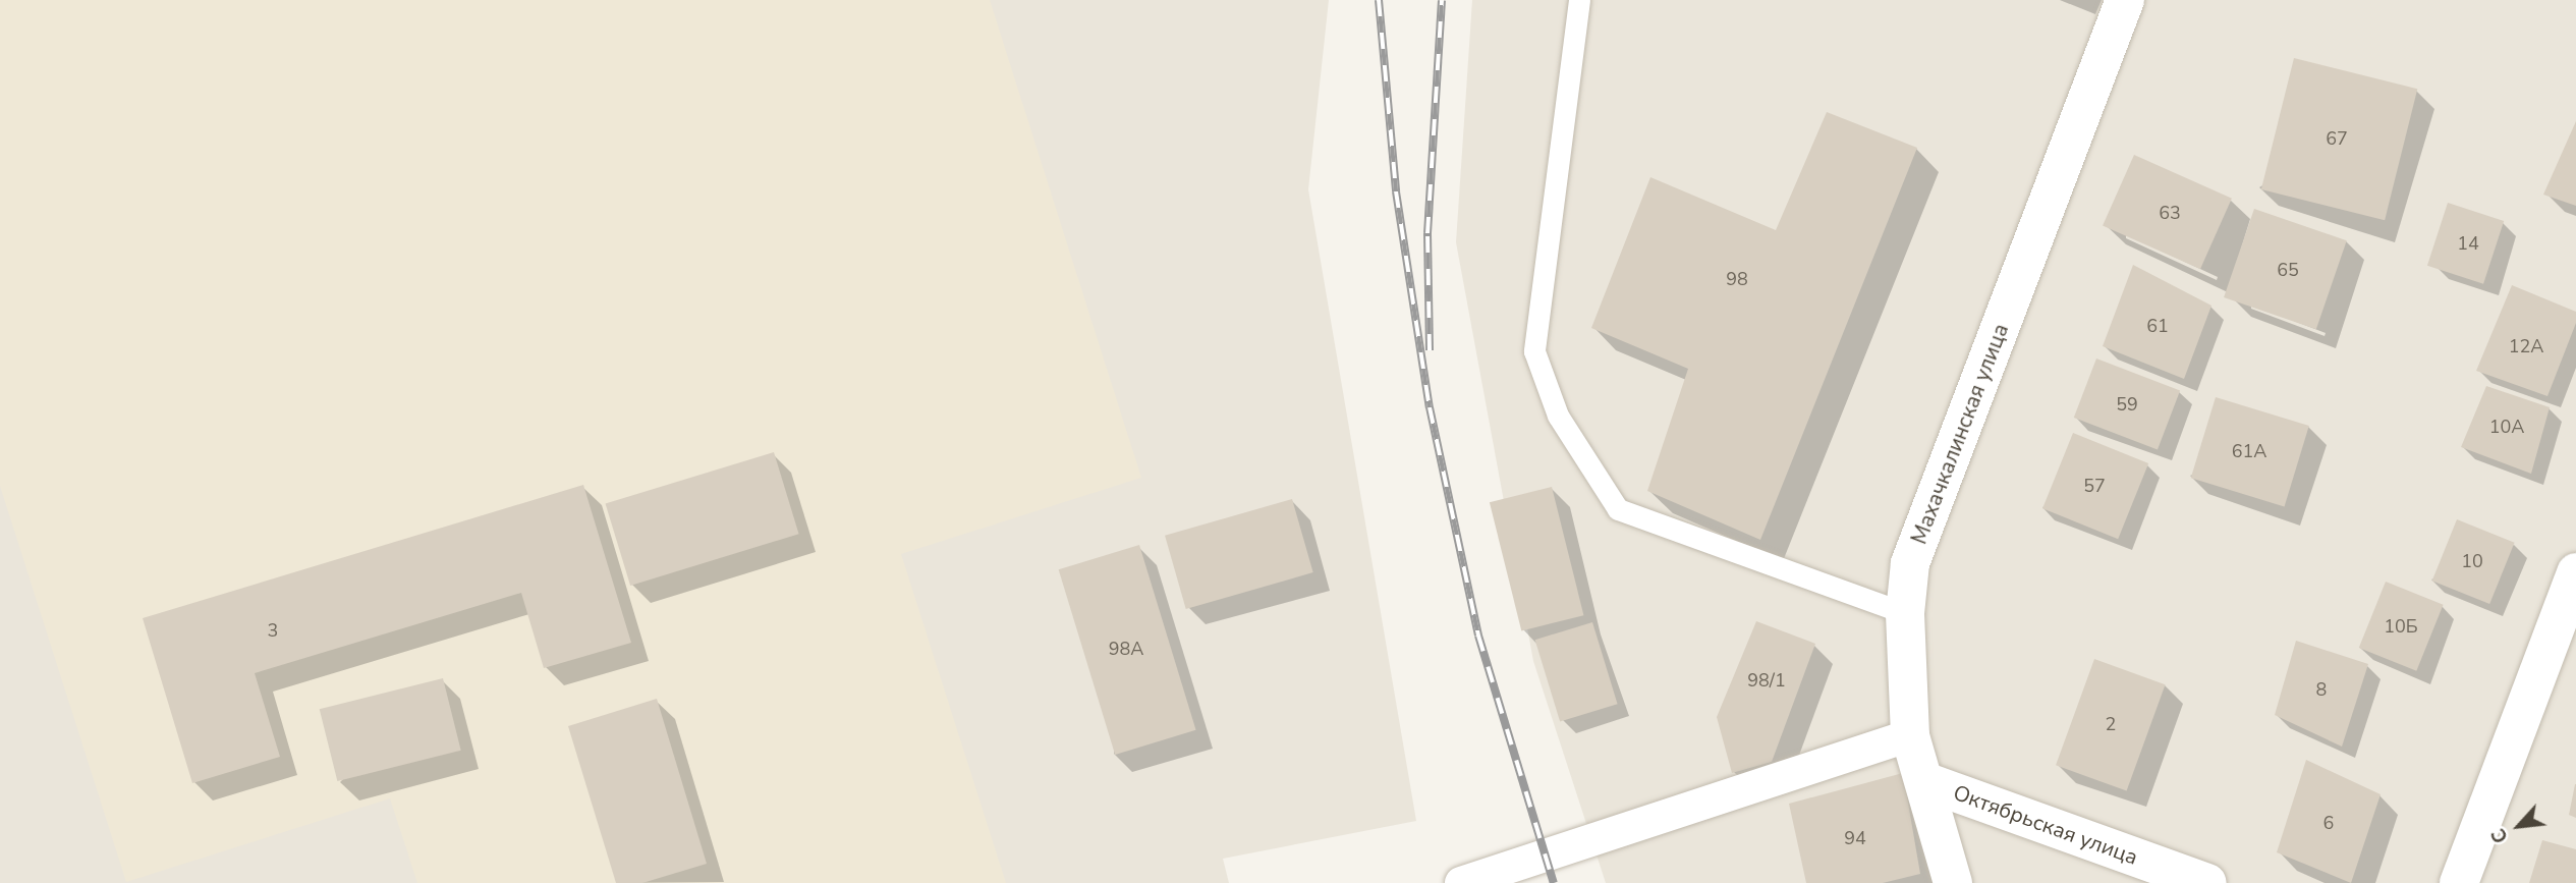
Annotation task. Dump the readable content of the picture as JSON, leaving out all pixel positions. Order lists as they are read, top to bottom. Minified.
{"streets":{"street":["Махачкалинская улица","Октябрьская улица"]},"crossings":[["Махачкалинская улица","Октябрьская улица"]],"house_numbers":["67","63","14","65","98","61","12А","59","10А","61А","57","10","10Б","3","98А","98/1","8","2","6","94"],"north":"bottom left"}
